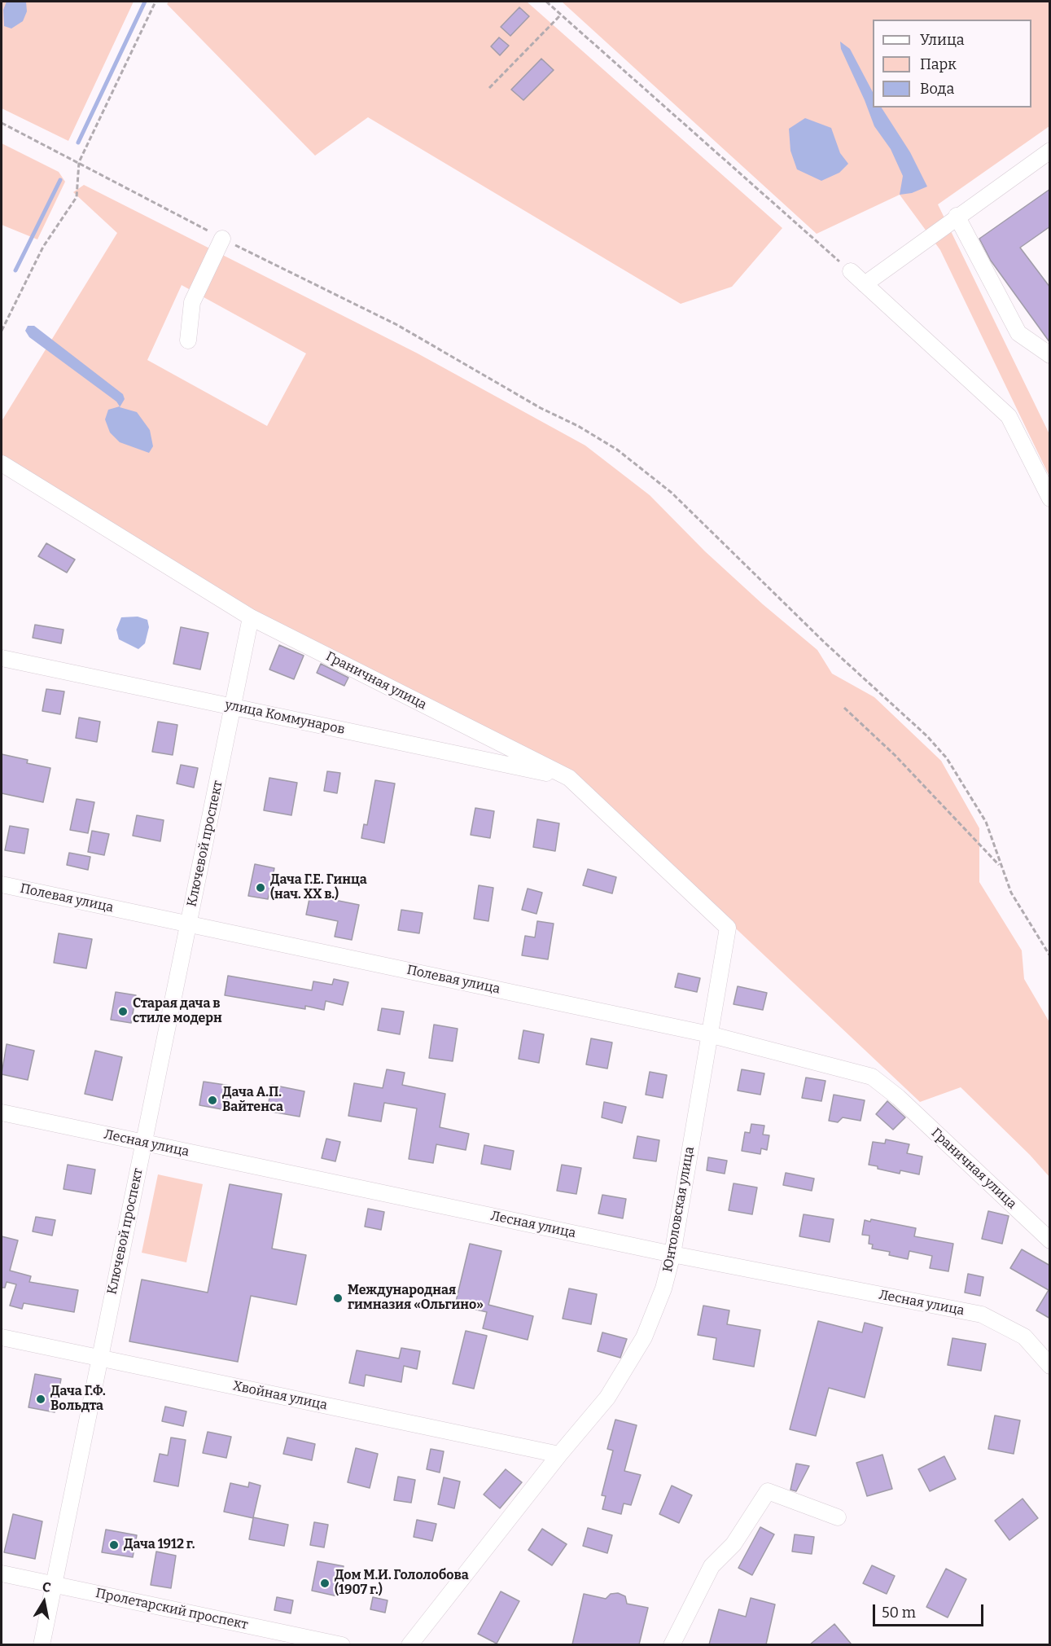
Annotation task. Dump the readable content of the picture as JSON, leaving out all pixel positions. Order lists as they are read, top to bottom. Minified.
{"streets":{"street":["Граничная улица","улица Коммунаров","Ключевой проспект","Полевая улица","Лесная улица","Юнтоловская улица","Хвойная улица","Пролетарский проспект"]},"crossings":[["Граничная улица","улица Коммунаров"],["Граничная улица","Ключевой проспект"],["Граничная улица","Полевая улица"],["Граничная улица","Юнтоловская улица"],["улица Коммунаров","Ключевой проспект"],["Ключевой проспект","Полевая улица"],["Ключевой проспект","Лесная улица"],["Ключевой проспект","Хвойная улица"],["Ключевой проспект","Пролетарский проспект"],["Полевая улица","Юнтоловская улица"],["Лесная улица","Юнтоловская улица"],["Юнтоловская улица","Хвойная улица"]],"places":["Дача Г.Е. Гинца (нач. XX в.)","Старая дача в стиле модерн","Дача А.П. Вайтенса","Международная гимназия «Ольгино»","Дача Г.Ф. Вольдта","Дача 1912 г.","Дом М.И. Гололобова (1907 г.)"],"legend":["Улица","Парк","Вода"],"scale_bar":"50 m","north":"top"}
